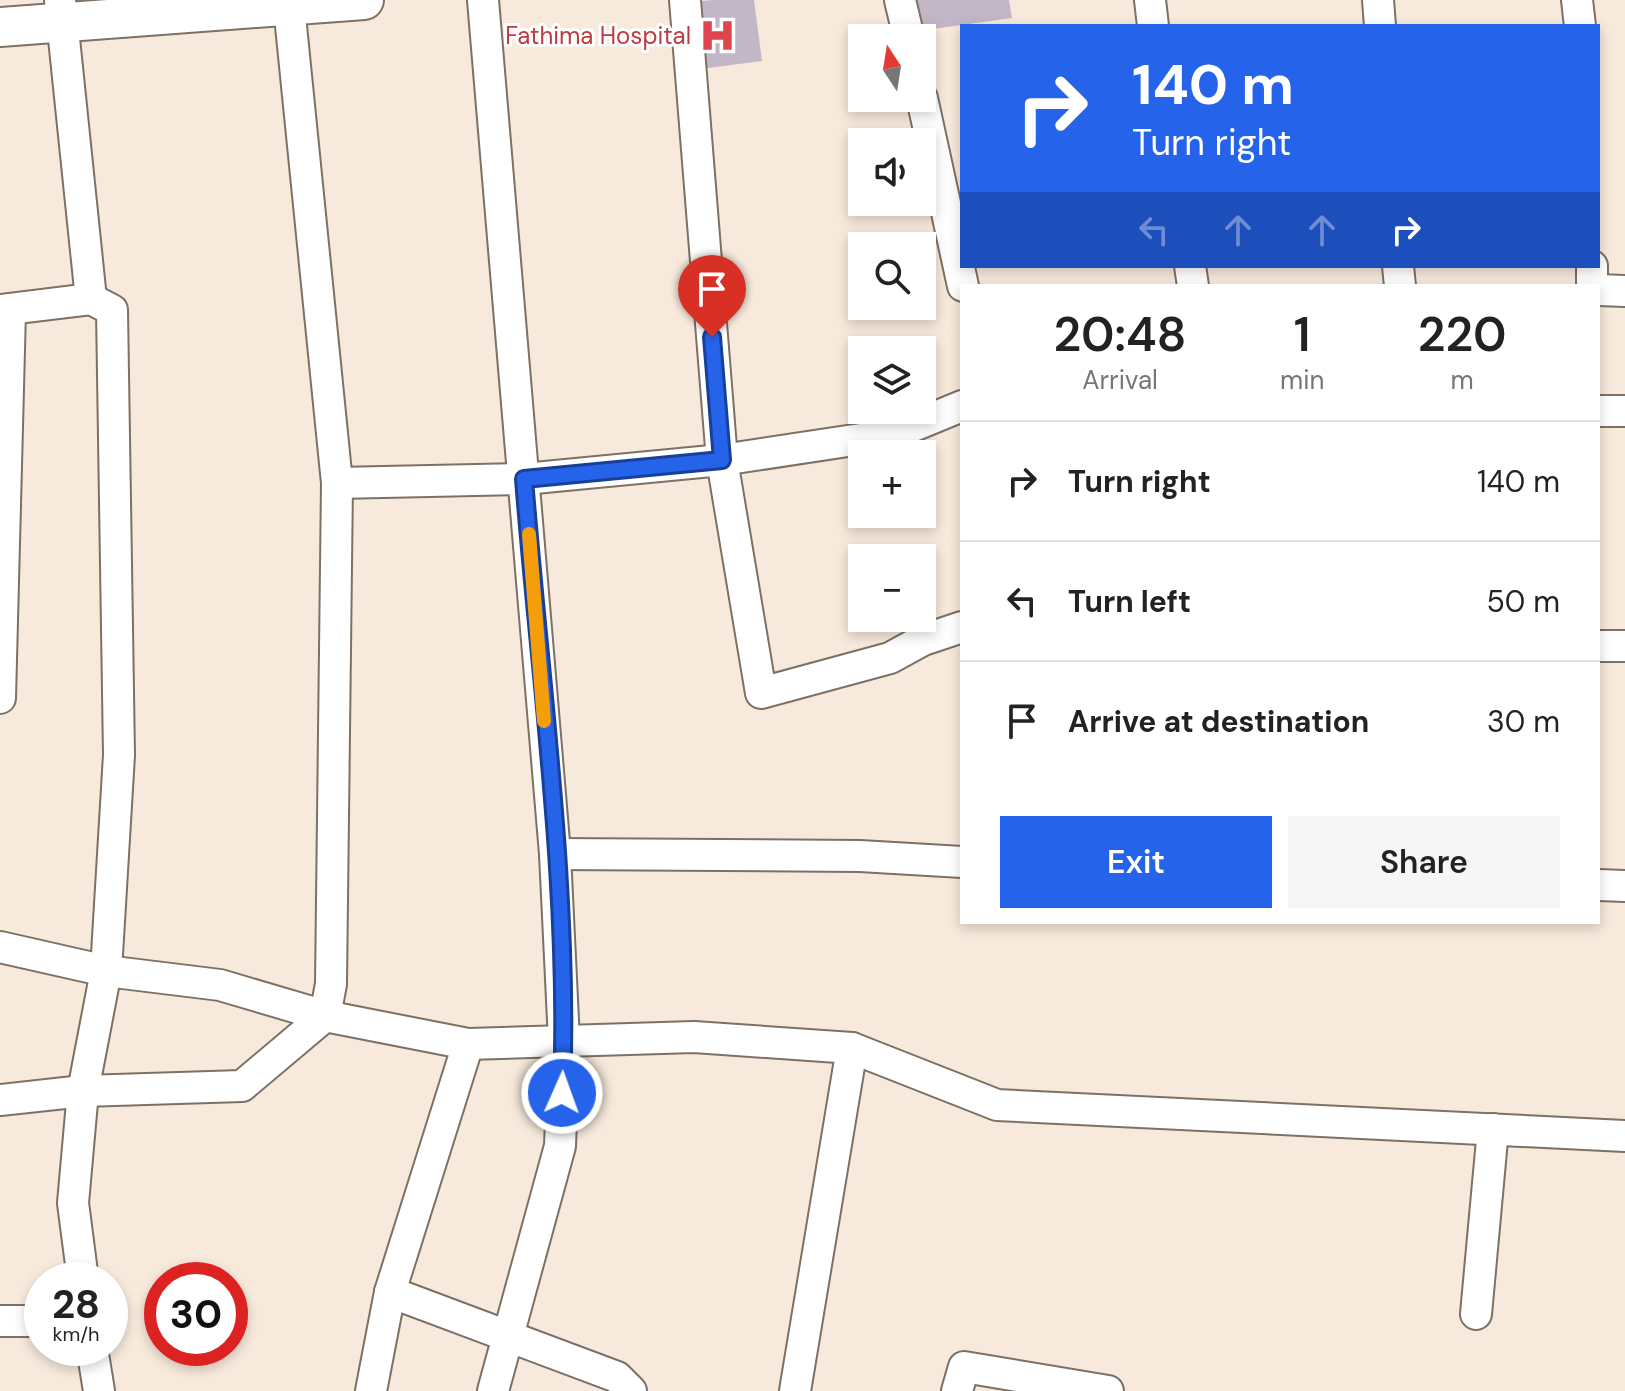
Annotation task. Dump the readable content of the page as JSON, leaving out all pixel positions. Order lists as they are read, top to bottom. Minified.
{"places":{"hospital":["Fathima Hospital"]},"north":"top","page":{"map_buttons":["+","−"],"turn":["140 m","Turn right"],"eta":["20:48","Arrival","1","min","220","m"],"list":[{"name":"Turn right","value":"140 m"},{"name":"Turn left","value":"50 m"},{"name":"Arrive at destination","value":"30 m"}],"buttons":["Exit","Share"],"speed":"28 km/h","limit":"30"}}
